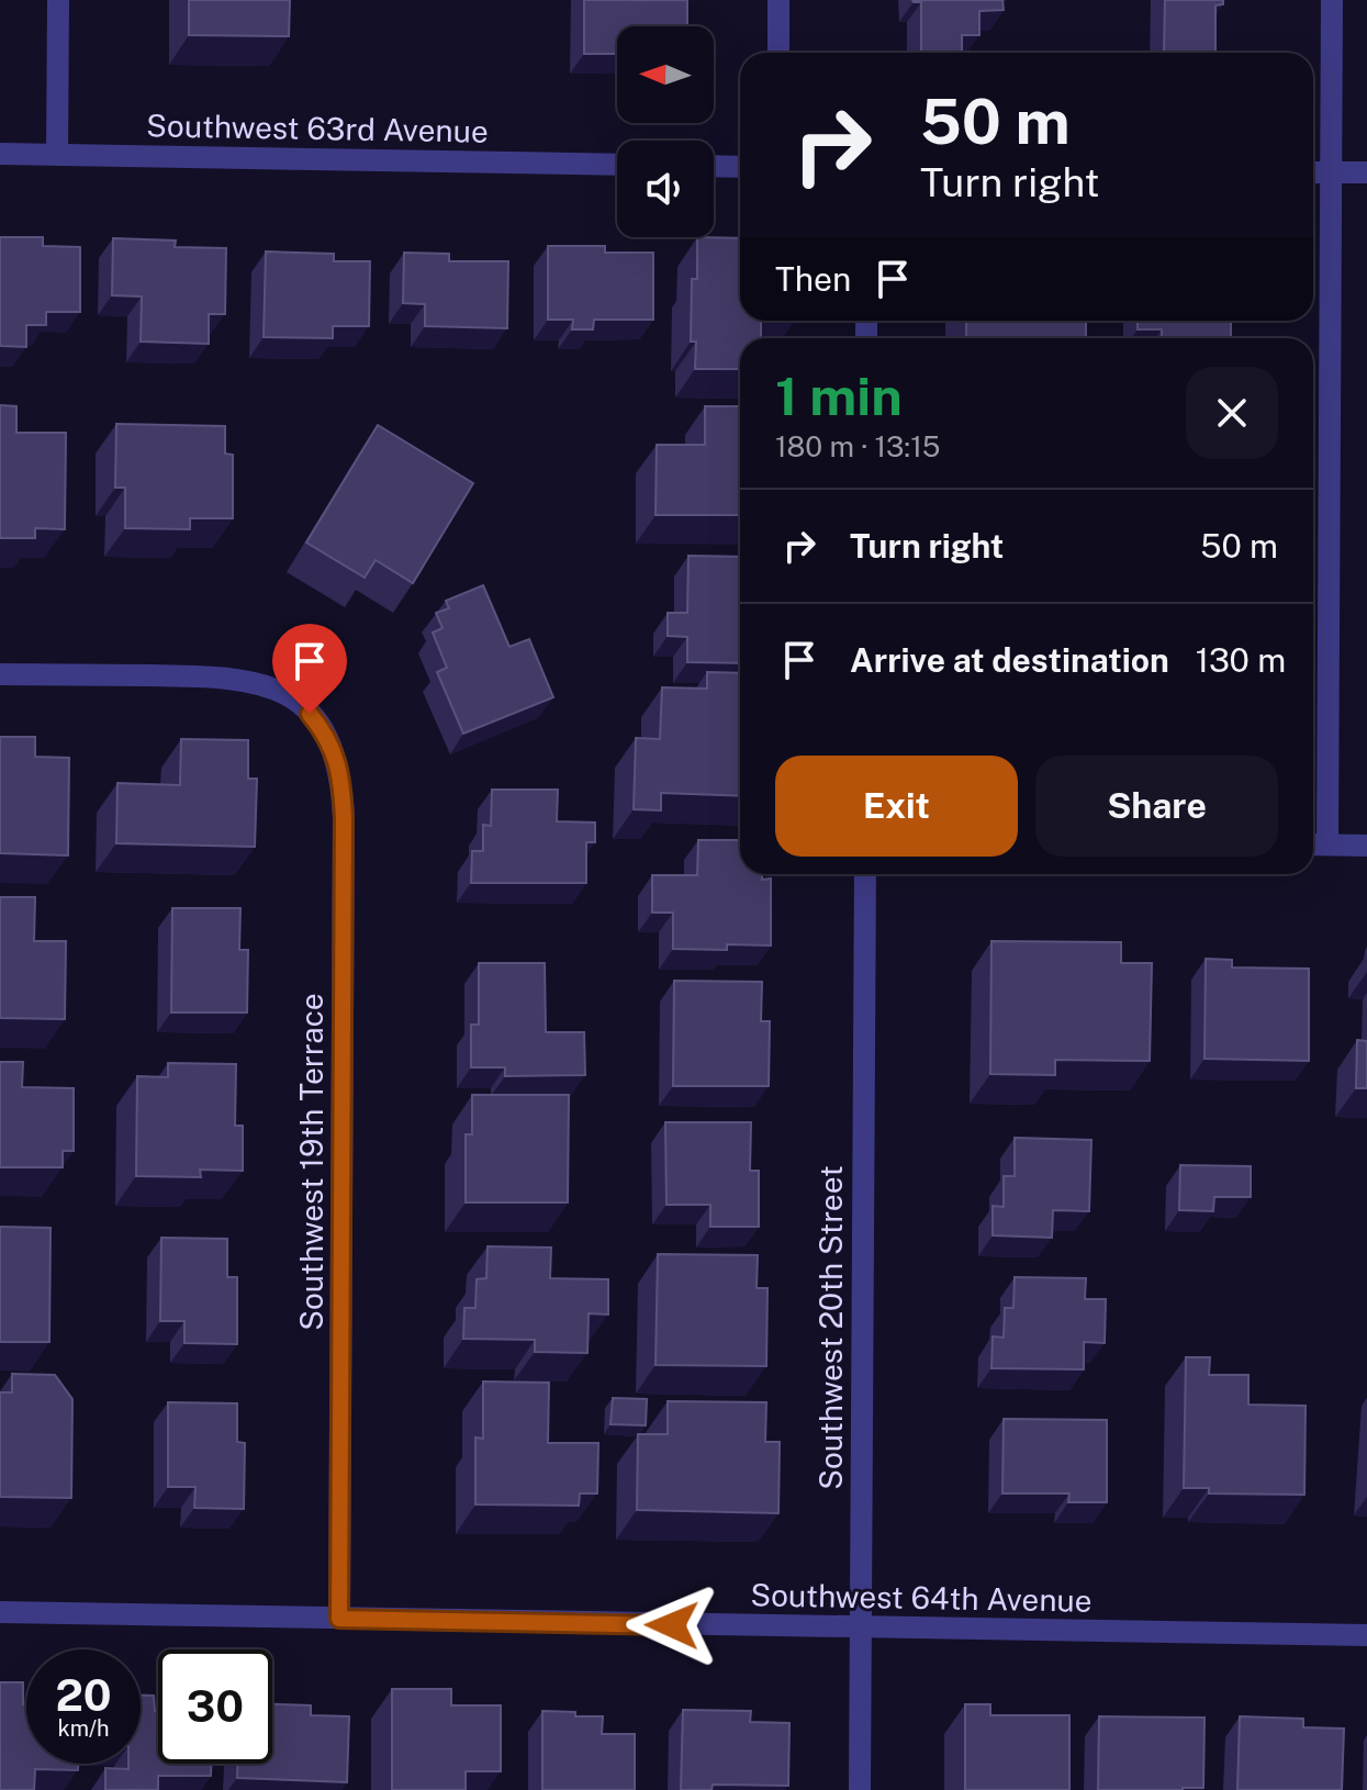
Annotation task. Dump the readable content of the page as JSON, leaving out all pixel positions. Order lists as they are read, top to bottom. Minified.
{"streets":{"street":["Southwest 63rd Avenue","Southwest 19th Terrace","Southwest 20th Street","Southwest 64th Avenue"]},"crossings":[["Southwest 19th Terrace","Southwest 64th Avenue"],["Southwest 20th Street","Southwest 64th Avenue"]],"north":"left","page":{"turn":["50 m","Turn right"],"then":"Then","heading":["1 min","180 m · 13:15"],"list":[{"name":"Turn right","value":"50 m"},{"name":"Arrive at destination","value":"130 m"}],"buttons":["Exit","Share"],"speed":"20 km/h","limit":"30"}}
